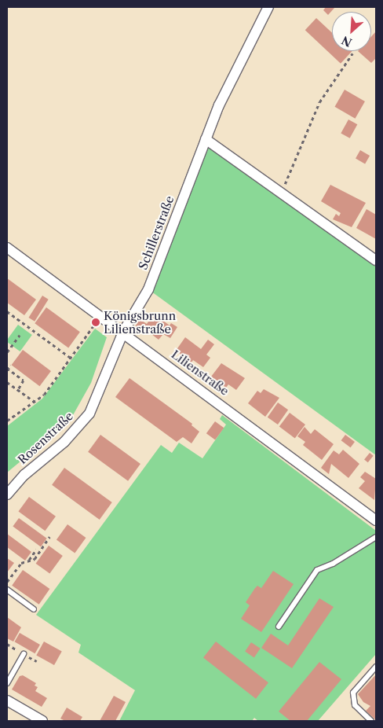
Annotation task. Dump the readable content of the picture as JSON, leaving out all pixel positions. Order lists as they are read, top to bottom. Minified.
{"streets":{"street":["Schillerstraße","Lilienstraße","Rosenstraße"]},"crossings":[["Schillerstraße","Lilienstraße"],["Schillerstraße","Rosenstraße"],["Lilienstraße","Rosenstraße"]],"places":["Königsbrunn Lilienstraße"],"north":"bottom left"}
